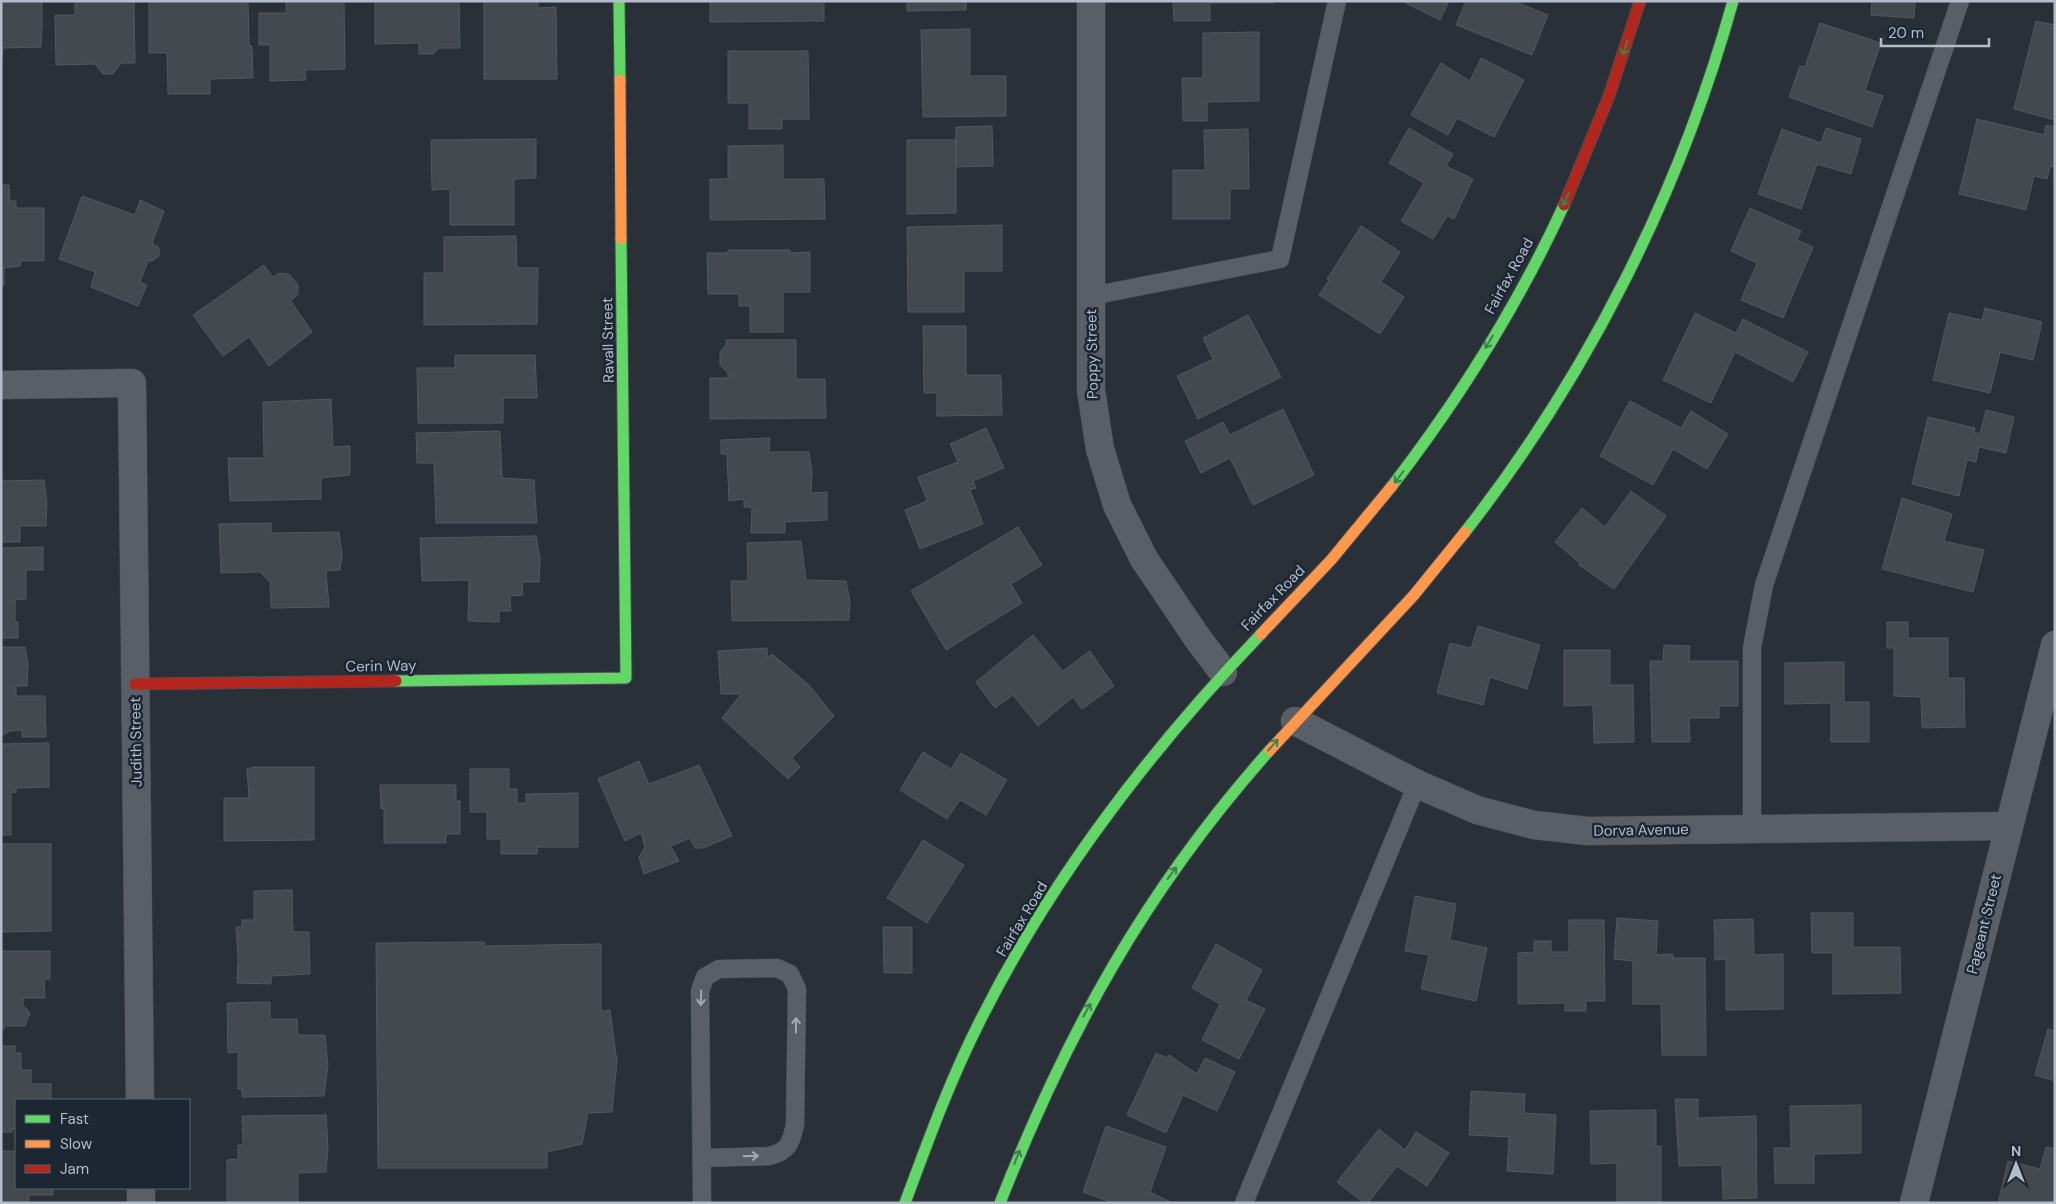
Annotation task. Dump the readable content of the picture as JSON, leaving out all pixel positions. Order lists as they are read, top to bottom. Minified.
{"streets":{"main road":["Fairfax Road","Ravall Street","Cerin Way"],"street":["Poppy Street","Judith Street","Dorva Avenue","Pageant Street"]},"crossings":[["Fairfax Road","Poppy Street"],["Ravall Street","Cerin Way"],["Cerin Way","Judith Street"],["Dorva Avenue","Pageant Street"]],"legend":["Fast","Slow","Jam"],"scale_bar":"20 m","north":"top"}
